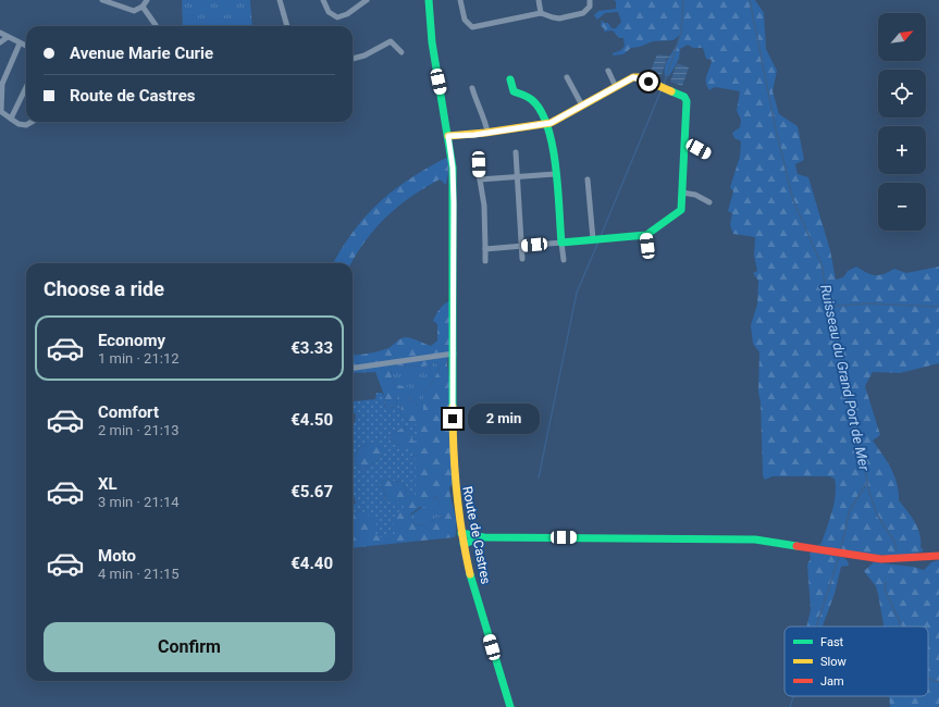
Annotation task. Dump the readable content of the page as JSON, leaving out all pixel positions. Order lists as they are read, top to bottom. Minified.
{"streets":{"street":["Route de Castres"]},"water":["Ruisseau du Grand Port de Mer"],"legend":["Fast","Slow","Jam"],"north":"top right","page":{"map_buttons":["+","−"],"banner":["Avenue Marie Curie","Route de Castres"],"heading":"Choose a ride","list":[{"name":"Economy","note":"1 min · 21:12","value":"€3.33"},{"name":"Comfort","note":"2 min · 21:13","value":"€4.50"},{"name":"XL","note":"3 min · 21:14","value":"€5.67"},{"name":"Moto","note":"4 min · 21:15","value":"€4.40"}],"bubble":"2 min","buttons":"Confirm"}}
